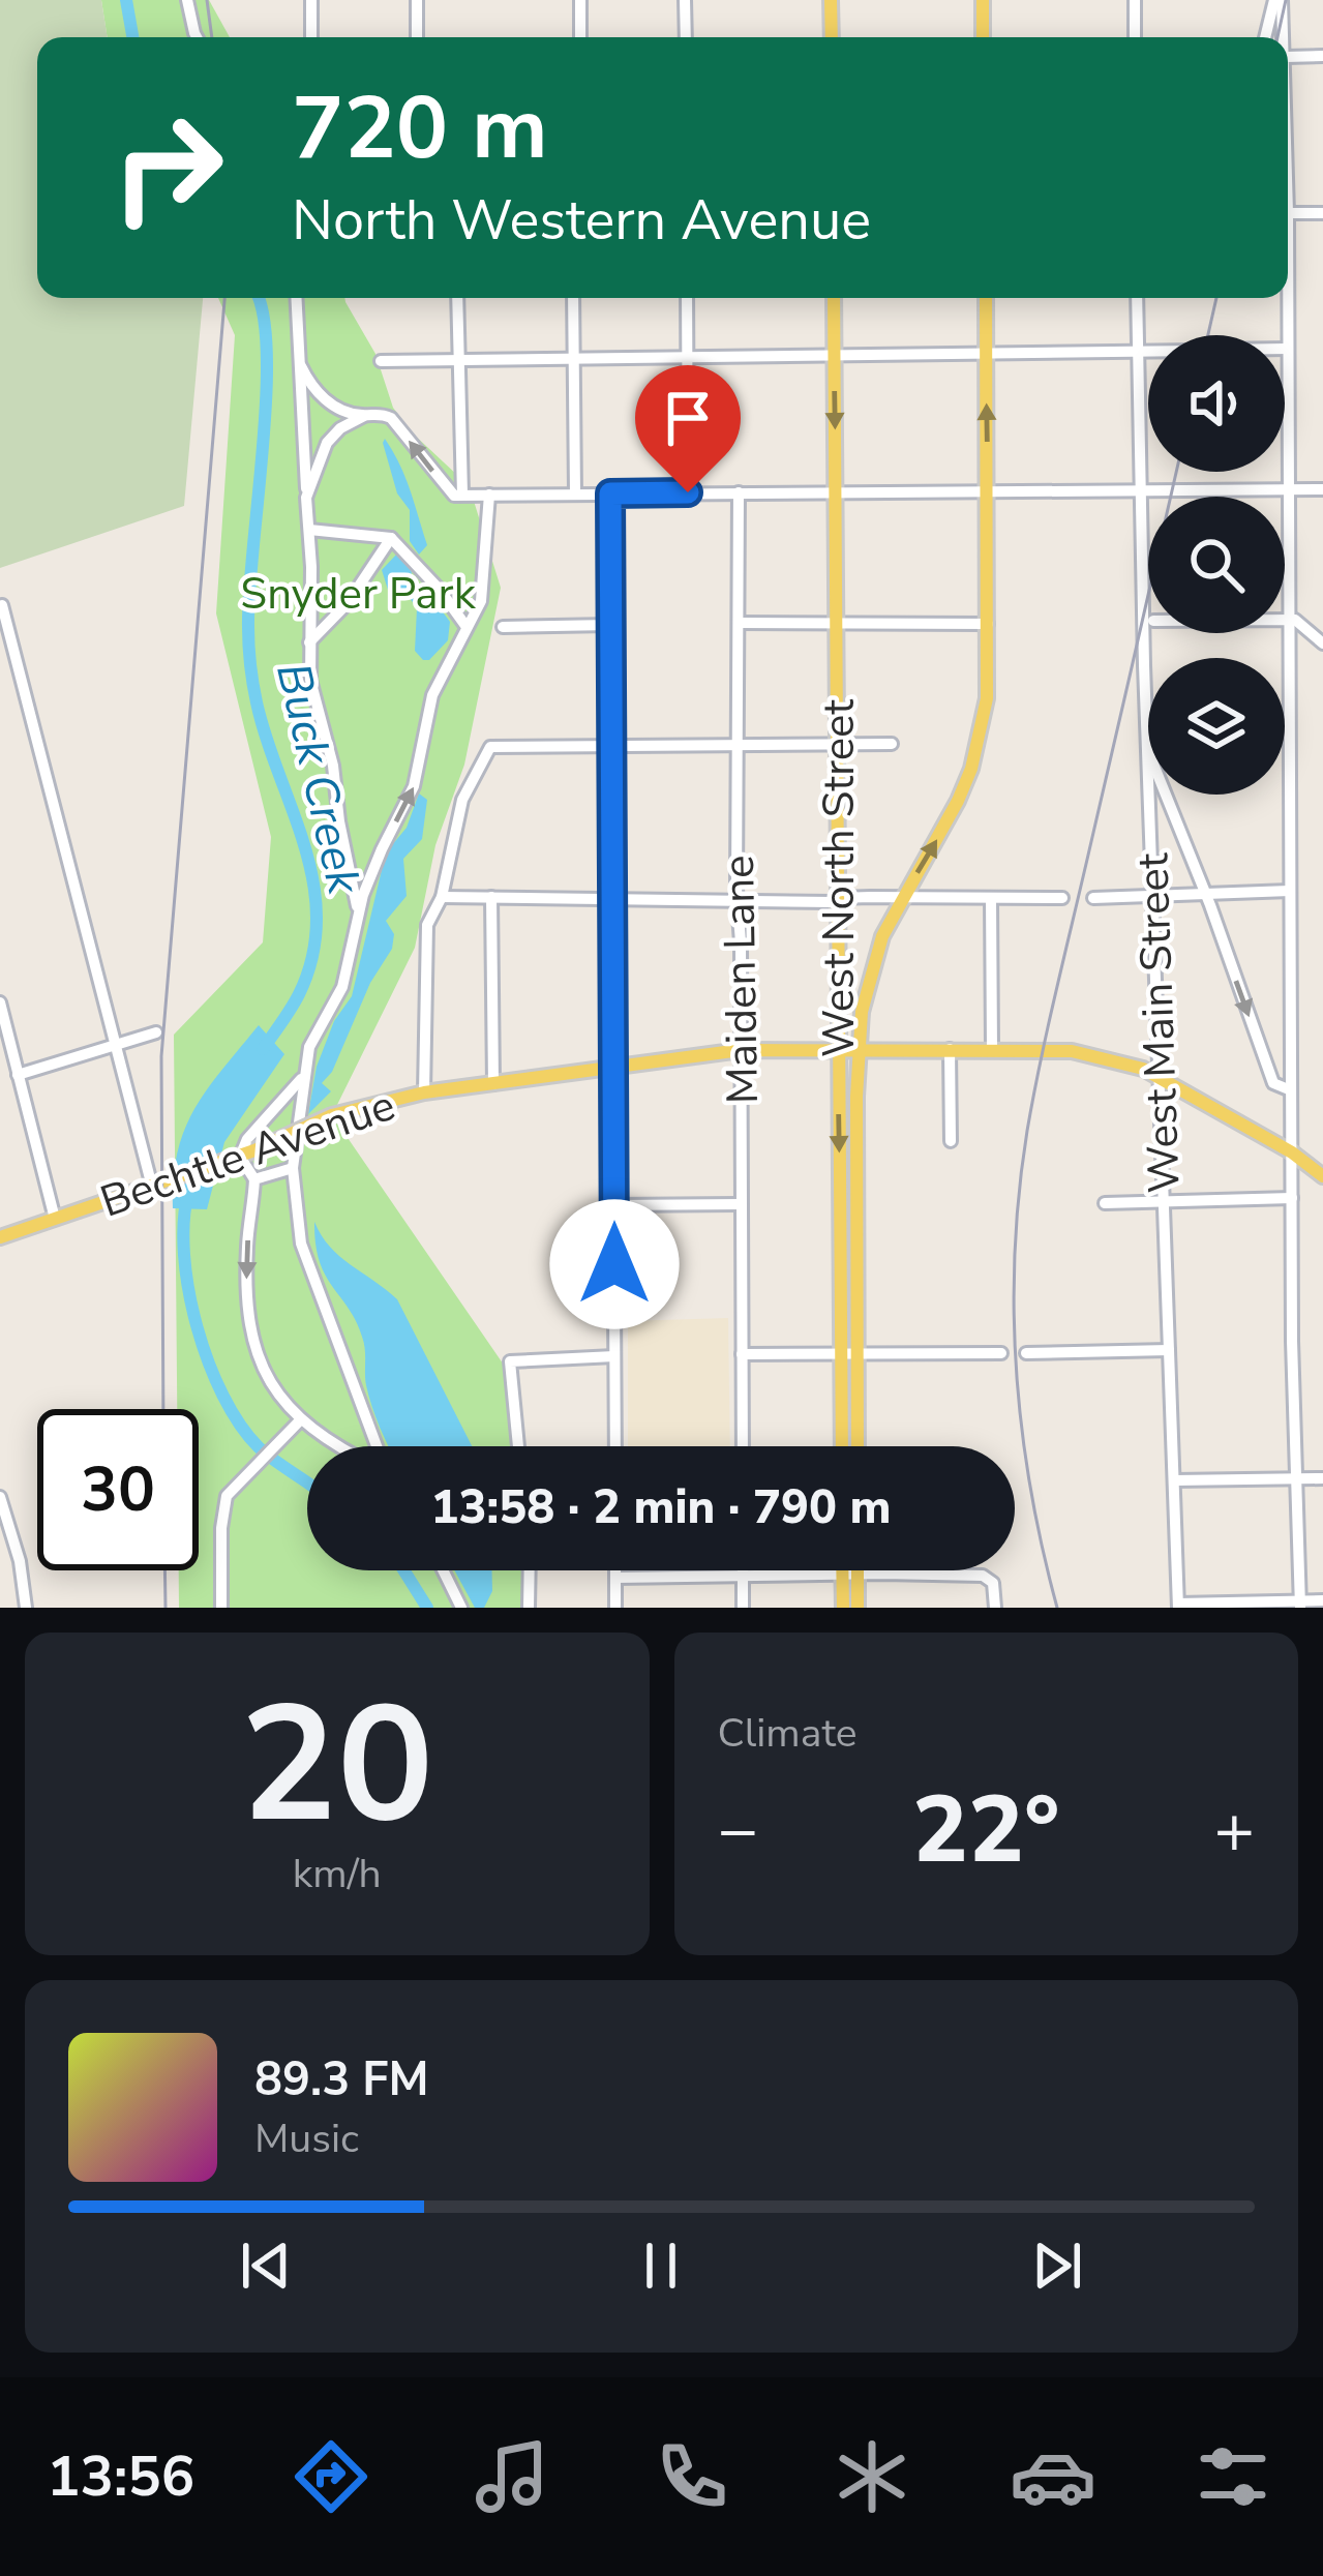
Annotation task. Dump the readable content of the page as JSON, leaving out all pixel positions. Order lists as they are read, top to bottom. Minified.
{"streets":{"main road":["West North Street","Bechtle Avenue"],"street":["Maiden Lane","West Main Street"]},"crossings":[["West North Street","Bechtle Avenue"],["Maiden Lane","Bechtle Avenue"],["West Main Street","Bechtle Avenue"]],"water":["Buck Creek"],"parks":["Snyder Park"],"page":{"turn":["720 m","North Western Avenue"],"limit":"30","trip":"13:58 · 2 min · 790 m","tile":[["20","km/h"],"Climate"],"heat":["−","22°","+"],"song":["89.3 FM","Music"],"tabs":"13:56"}}
